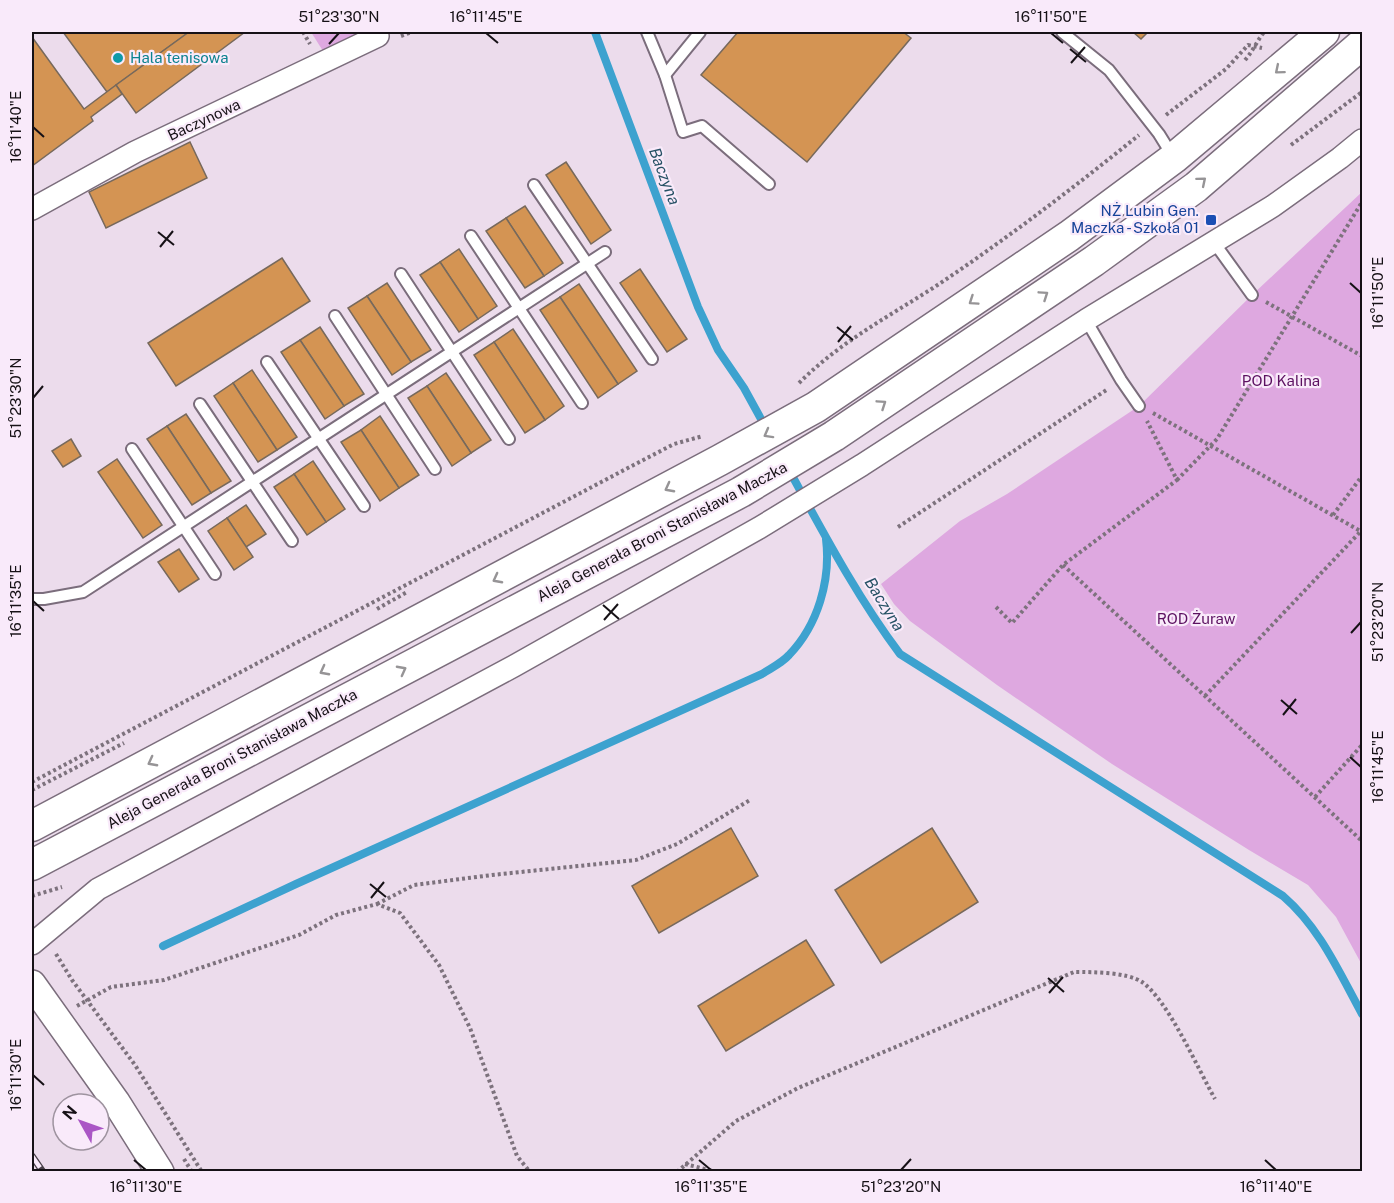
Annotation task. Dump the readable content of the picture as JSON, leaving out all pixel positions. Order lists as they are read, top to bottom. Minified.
{"streets":{"main road":["Aleja Generała Broni Stanisława Maczka"],"street":["Baczynowa"]},"water":["Baczyna"],"parks":["POD Kalina","ROD Żuraw"],"places":{"other":["Hala tenisowa"],"transit":["NŻ Lubin Gen. Maczka - Szkoła 01"]},"north":"top left","coordinates":["51°23'30\"N","16°11'45\"E","16°11'50\"E","16°11'40\"E","16°11'35\"E","51°23'20\"N","16°11'30\"E"]}
